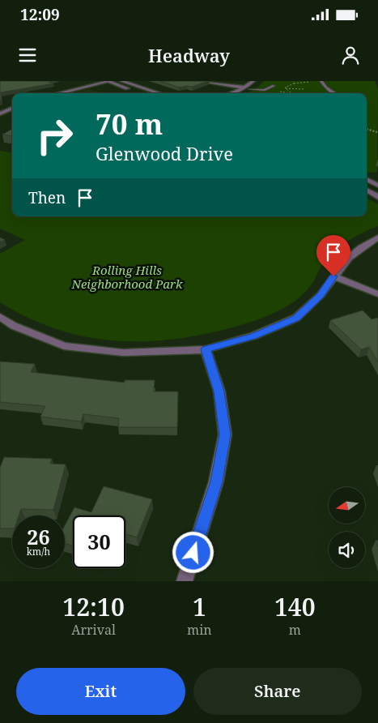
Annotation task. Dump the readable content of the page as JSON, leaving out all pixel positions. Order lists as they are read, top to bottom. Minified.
{"parks":["Rolling Hills Neighborhood Park"],"north":"left","page":{"status":"12:09","header":"Headway","turn":["70 m","Glenwood Drive"],"then":"Then","speed":"26 km/h","limit":"30","eta":["12:10","Arrival","1","min","140","m"],"buttons":["Exit","Share"]}}
